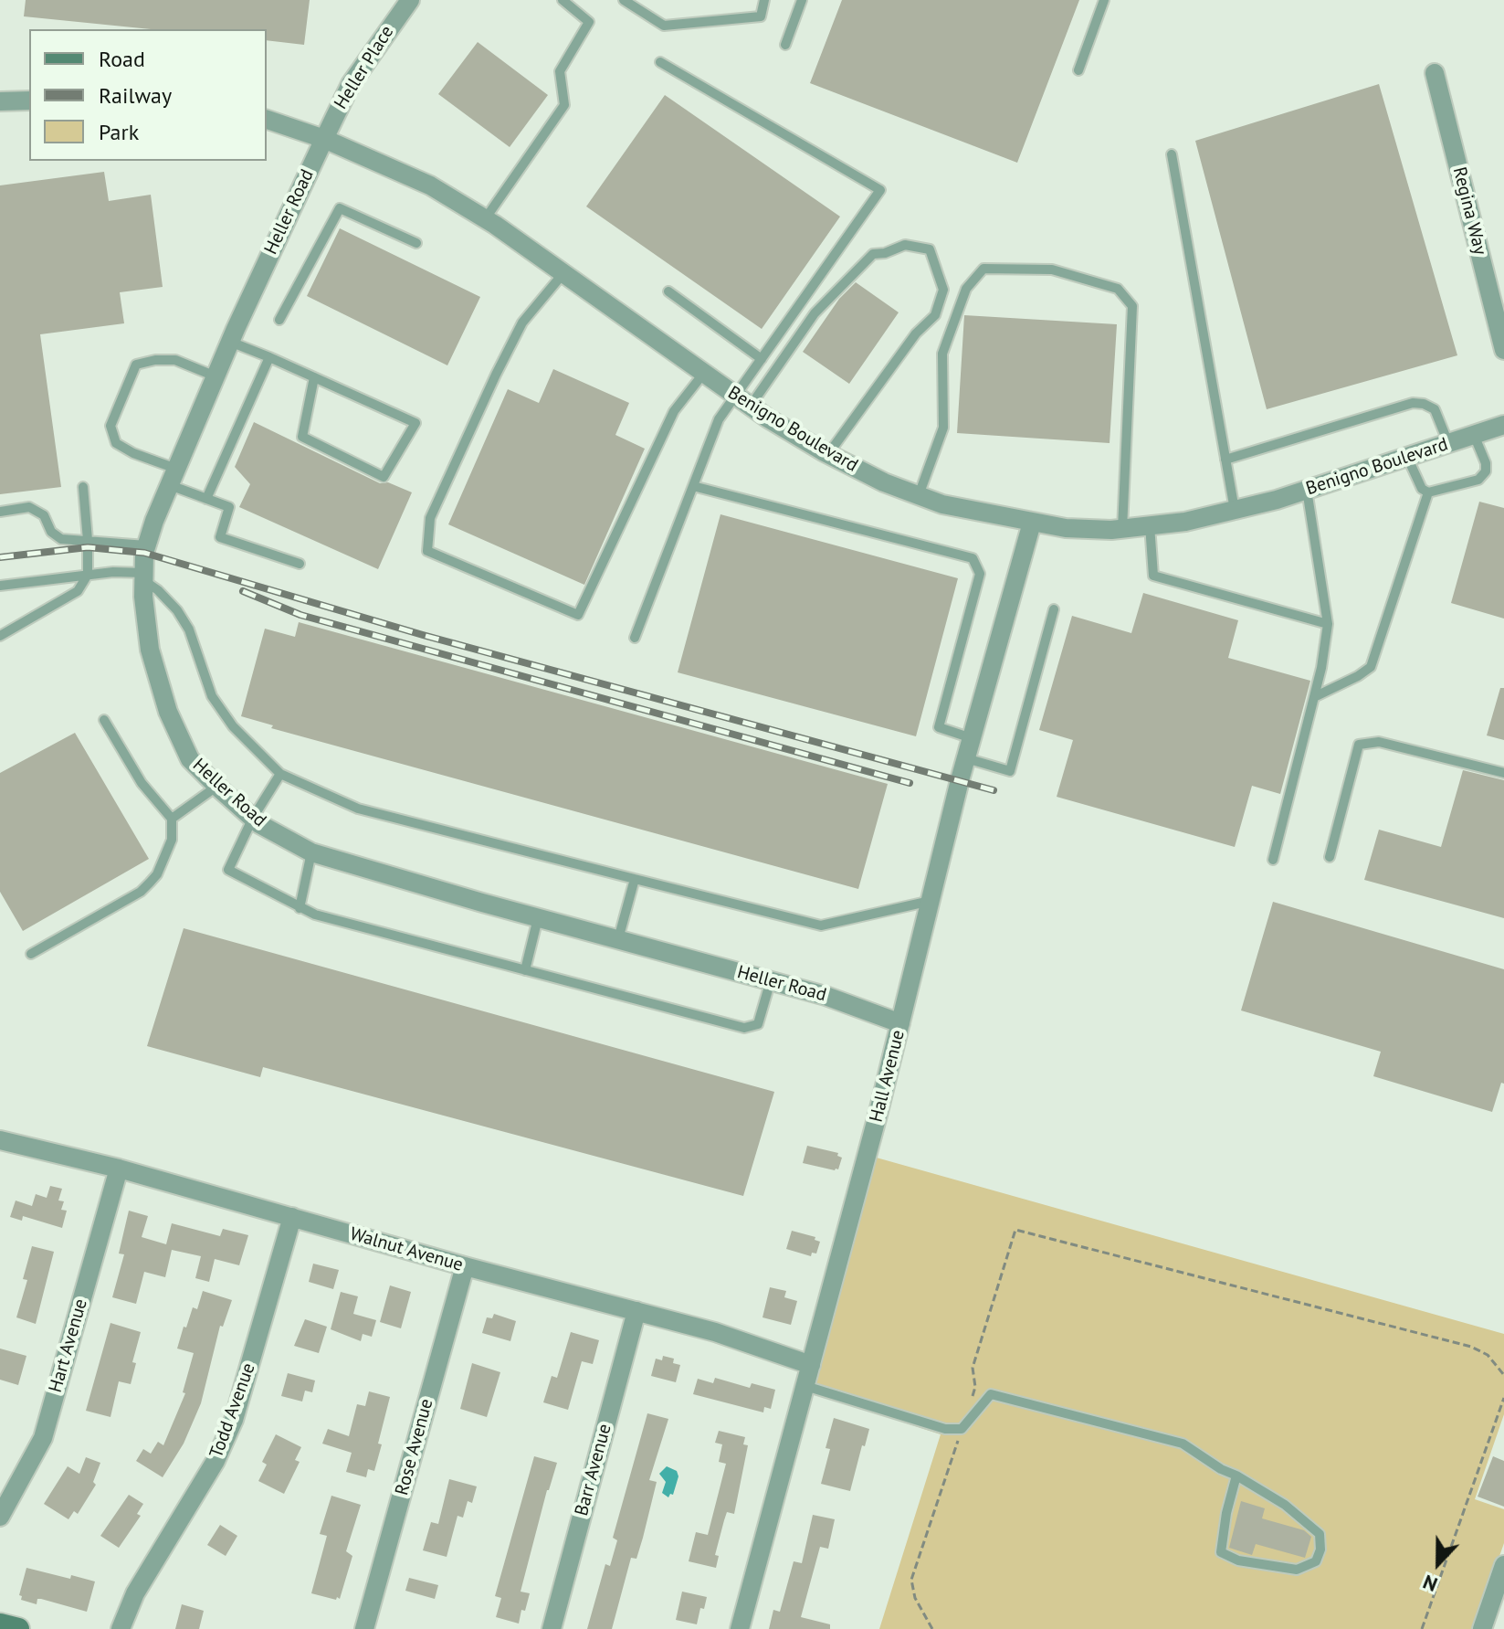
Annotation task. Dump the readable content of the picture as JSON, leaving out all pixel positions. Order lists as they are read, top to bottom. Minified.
{"streets":{"street":["Heller Place","Regina Way","Heller Road","Benigno Boulevard","Hall Avenue","Walnut Avenue","Hart Avenue","Todd Avenue","Rose Avenue","Barr Avenue"]},"crossings":[["Heller Place","Heller Road"],["Heller Place","Benigno Boulevard"],["Heller Road","Benigno Boulevard"],["Heller Road","Hall Avenue"],["Benigno Boulevard","Hall Avenue"],["Hall Avenue","Walnut Avenue"],["Walnut Avenue","Hart Avenue"],["Walnut Avenue","Todd Avenue"],["Walnut Avenue","Rose Avenue"],["Walnut Avenue","Barr Avenue"]],"legend":["Road","Railway","Park"],"north":"bottom"}
